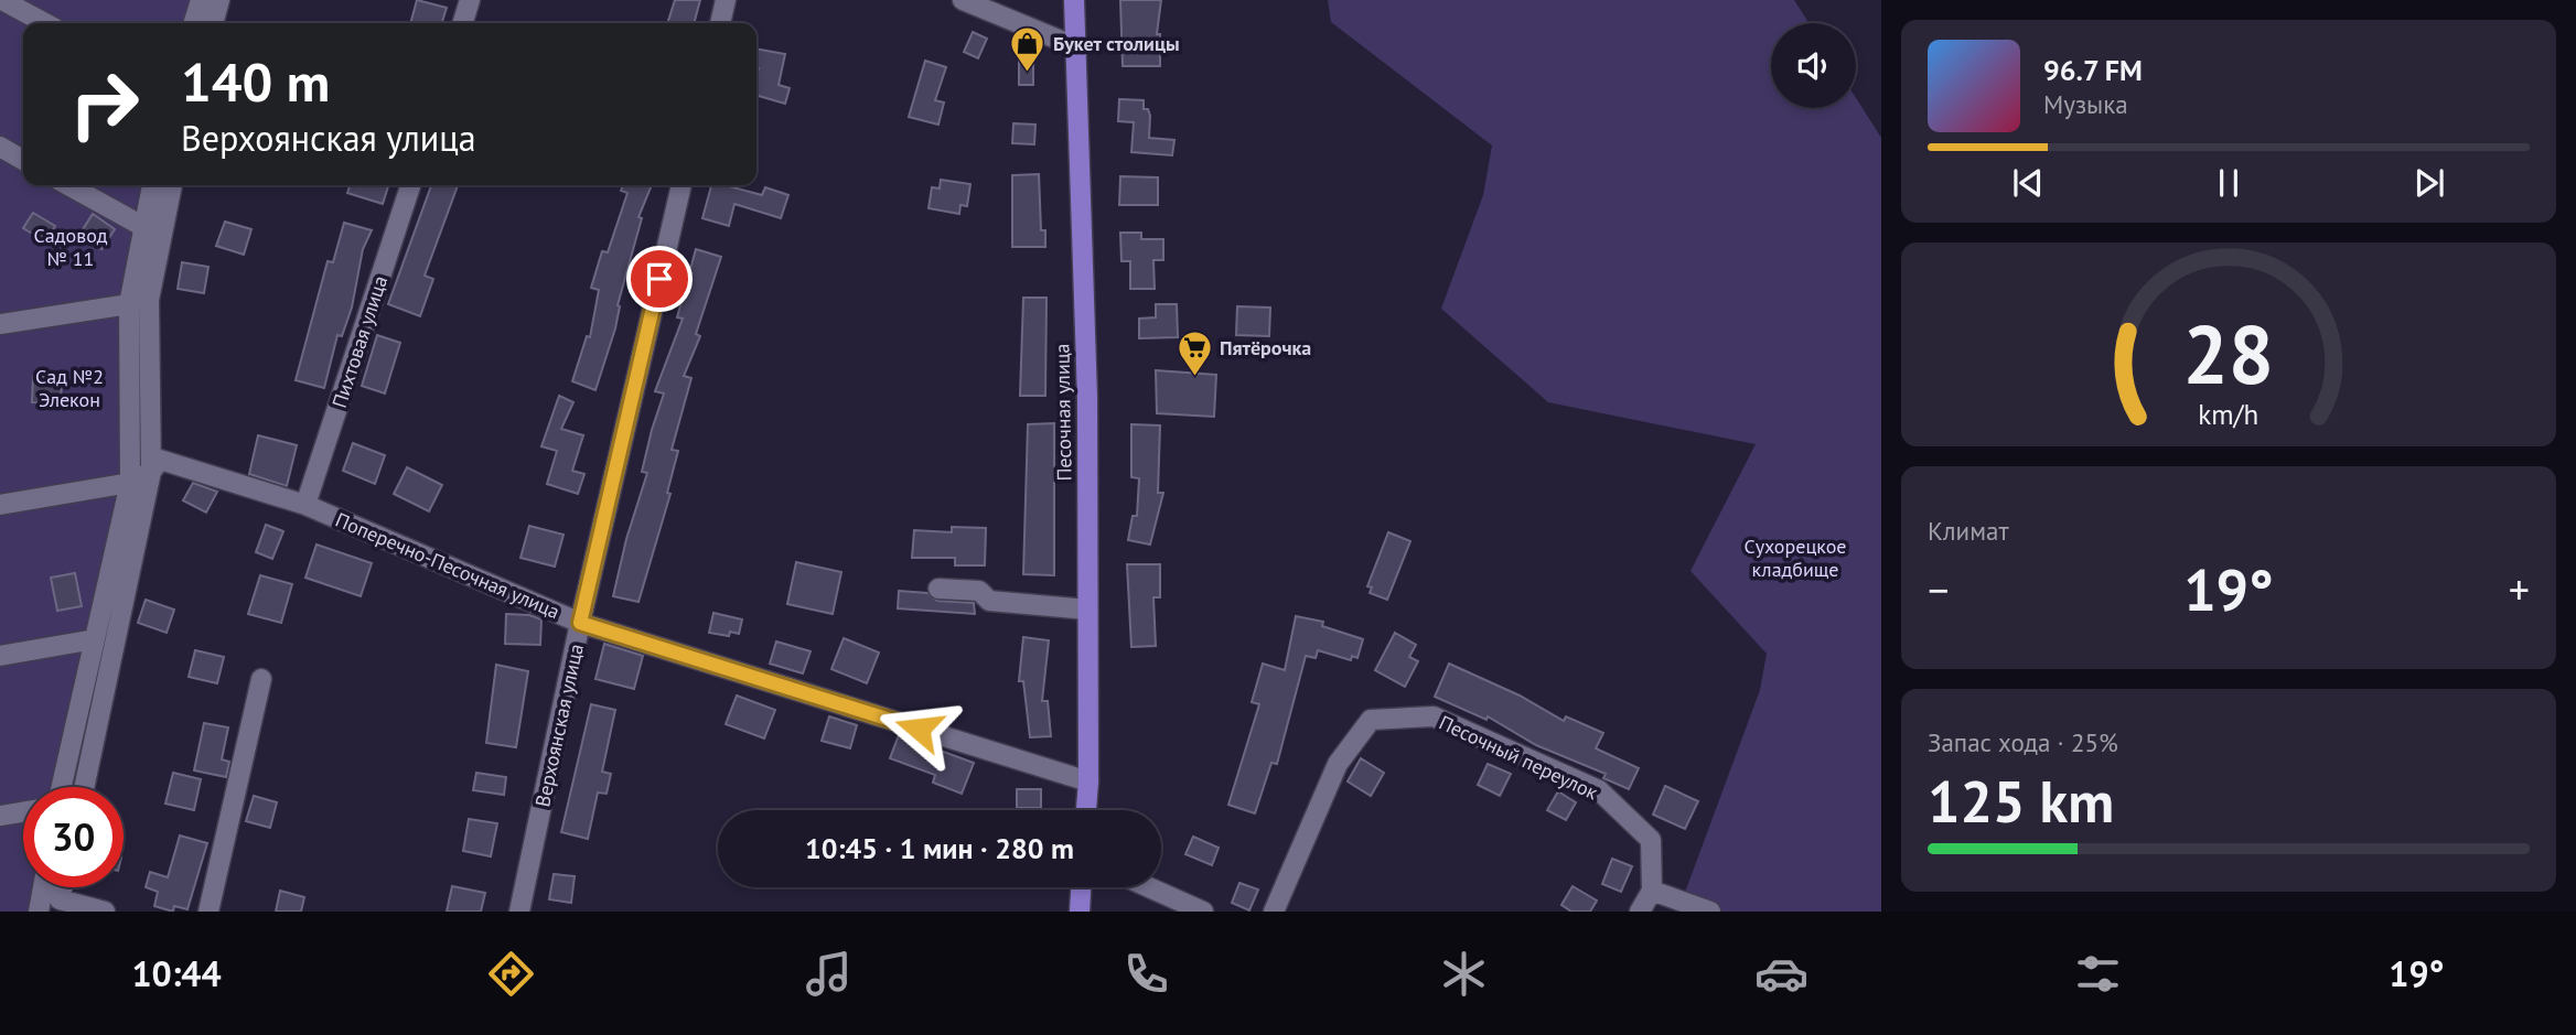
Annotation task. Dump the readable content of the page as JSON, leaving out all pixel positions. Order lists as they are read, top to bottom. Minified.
{"streets":{"main road":["Песочная улица"],"street":["Пихтовая улица","Поперечно-Песочная улица","Верхоянская улица","Песочный переулок"]},"crossings":[["Пихтовая улица","Поперечно-Песочная улица"],["Песочная улица","Поперечно-Песочная улица"],["Поперечно-Песочная улица","Верхоянская улица"]],"parks":["Садовод № 11","Сад №2 Элекон","Сухорецкое кладбище"],"places":{"shop":["Букет столицы"],"supermarket":["Пятёрочка"]},"page":{"turn":["140 m","Верхоянская улица"],"song":["96.7 FM","Музыка"],"tile":["Климат",["Запас хода · 25%","125 km"]],"heat":["−","19°","+"],"limit":"30","trip":"10:45 · 1 мин · 280 m","tabs":["10:44","19°"],"gauge":["28","km/h"]}}
